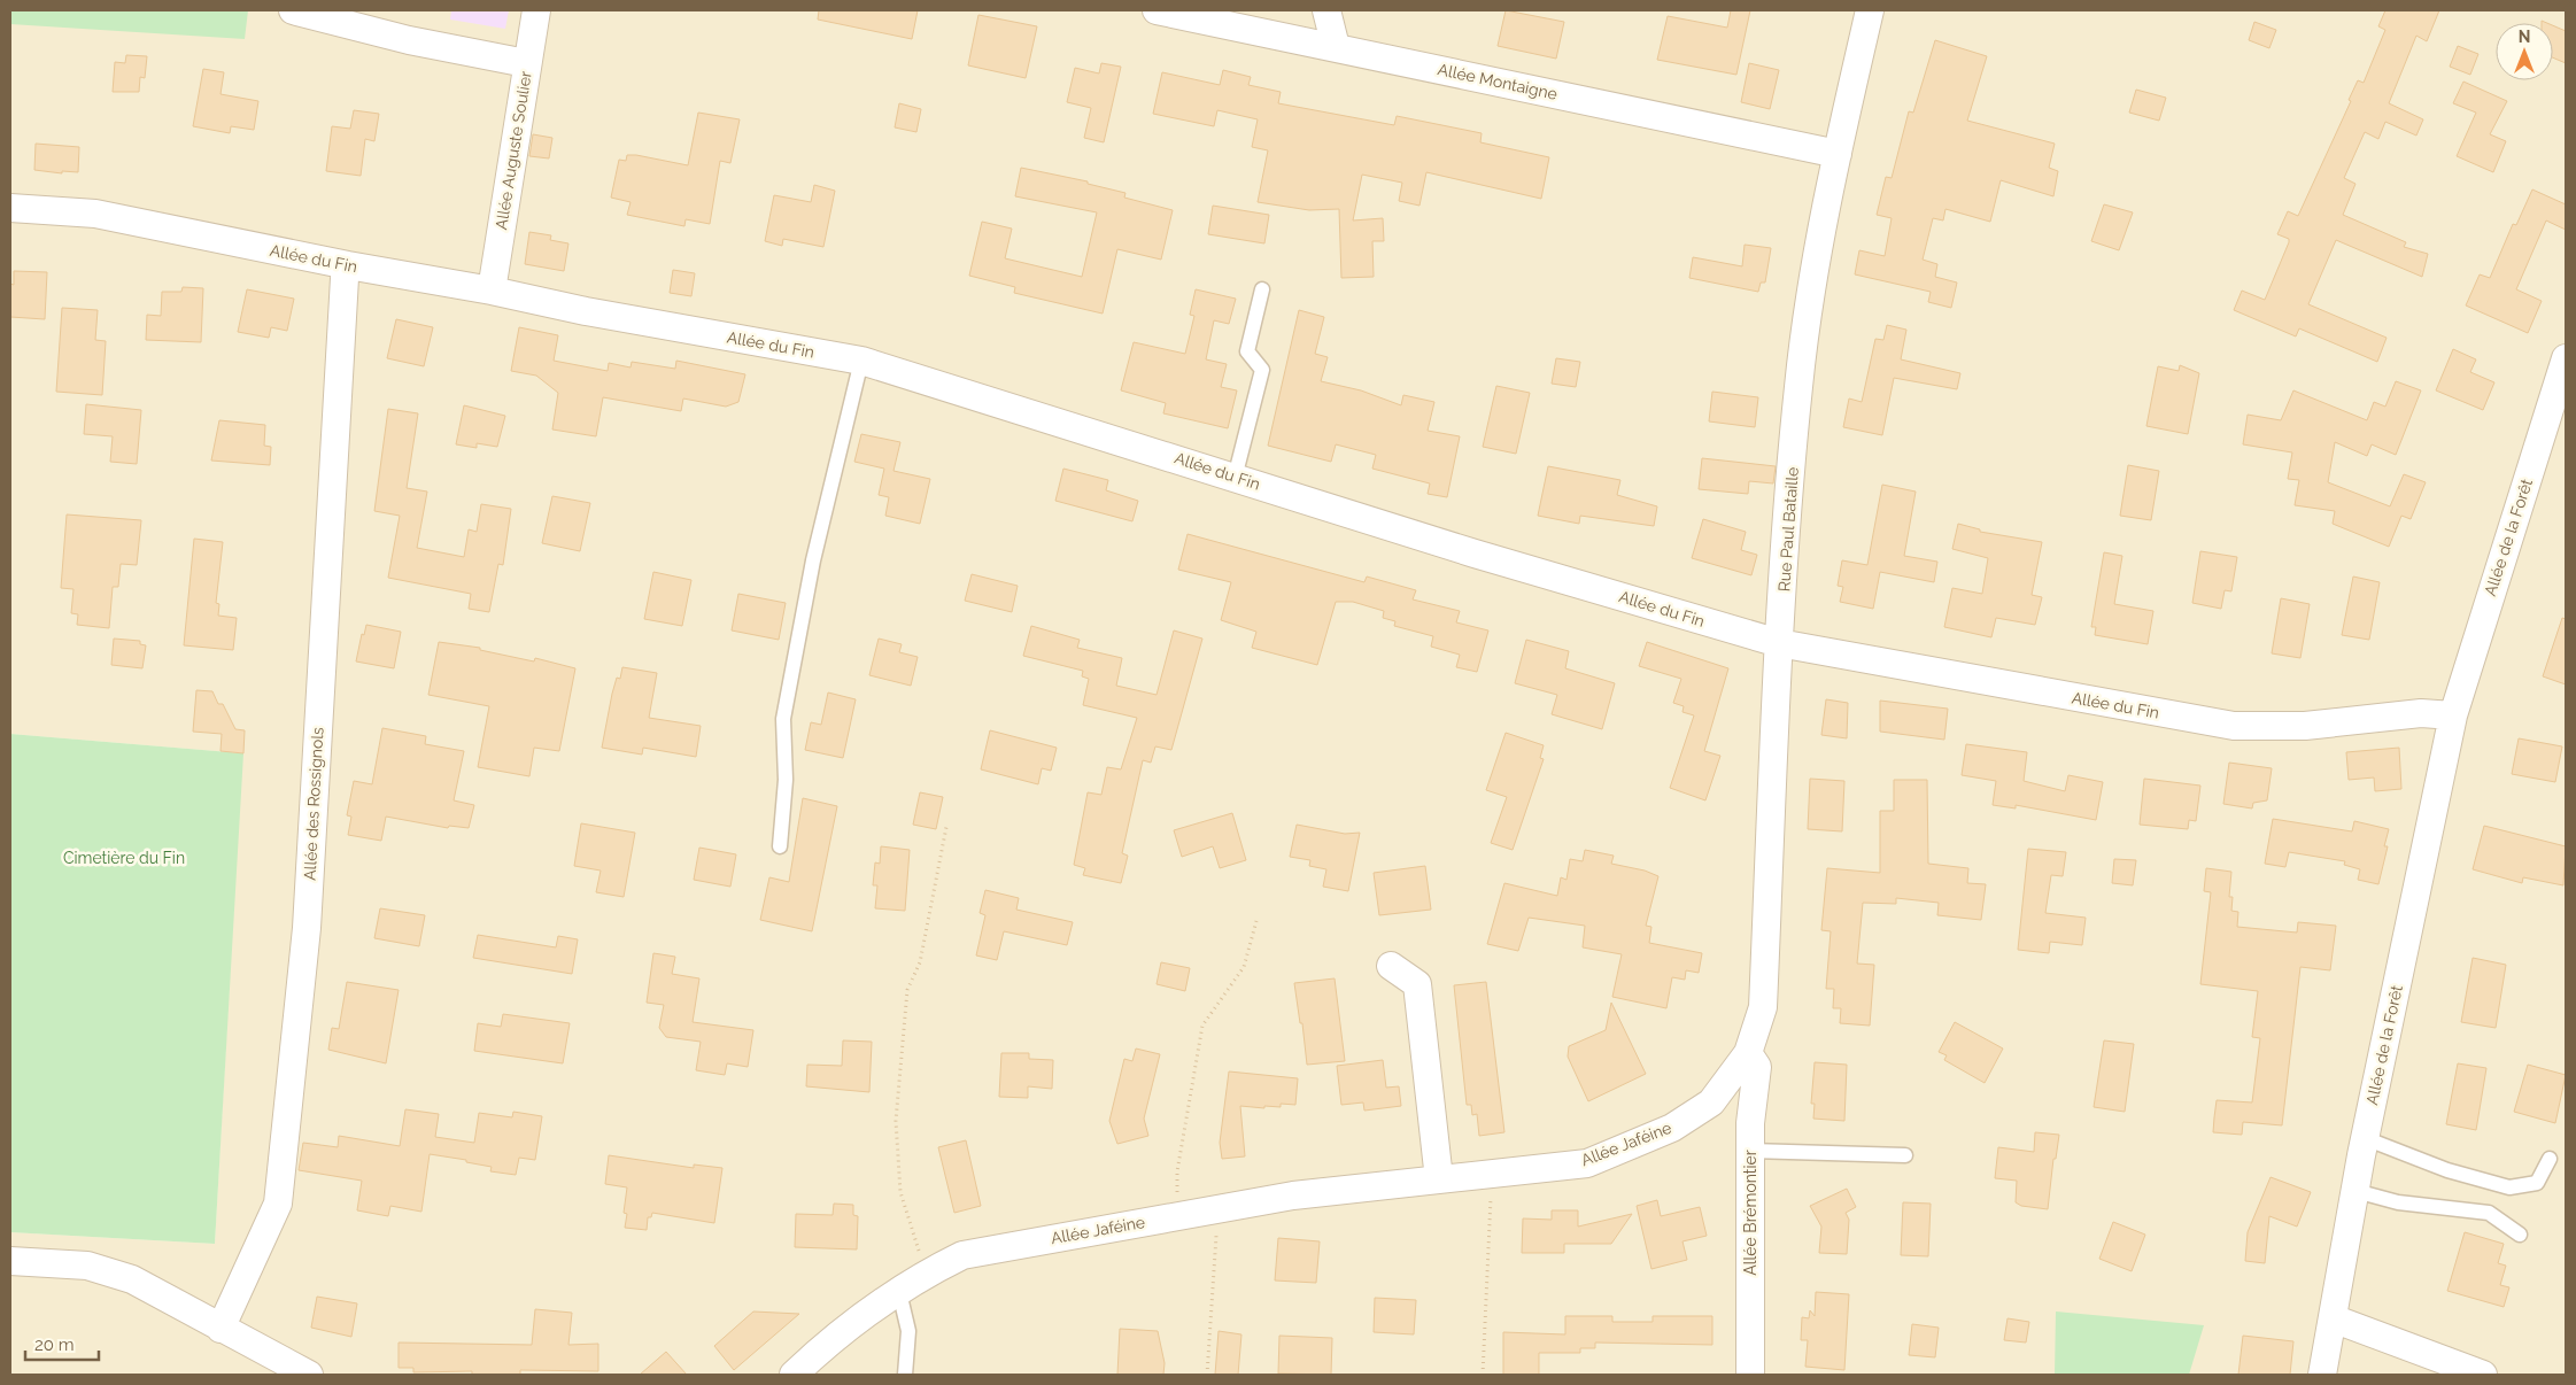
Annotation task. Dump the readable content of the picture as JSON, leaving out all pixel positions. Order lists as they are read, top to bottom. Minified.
{"streets":{"street":["Allée Montaigne","Allée Auguste Soulier","Allée du Fin","Rue Paul Bataille","Allée de la Forêt","Allée des Rossignols","Allée Jaféine","Allée Brémontier"]},"crossings":[["Allée Montaigne","Rue Paul Bataille"],["Allée Auguste Soulier","Allée du Fin"],["Allée du Fin","Rue Paul Bataille"],["Allée du Fin","Allée de la Forêt"],["Allée du Fin","Allée des Rossignols"],["Rue Paul Bataille","Allée Jaféine"],["Rue Paul Bataille","Allée Brémontier"],["Allée Jaféine","Allée Brémontier"]],"parks":["Cimetière du Fin"],"scale_bar":"20 m","north":"top"}
